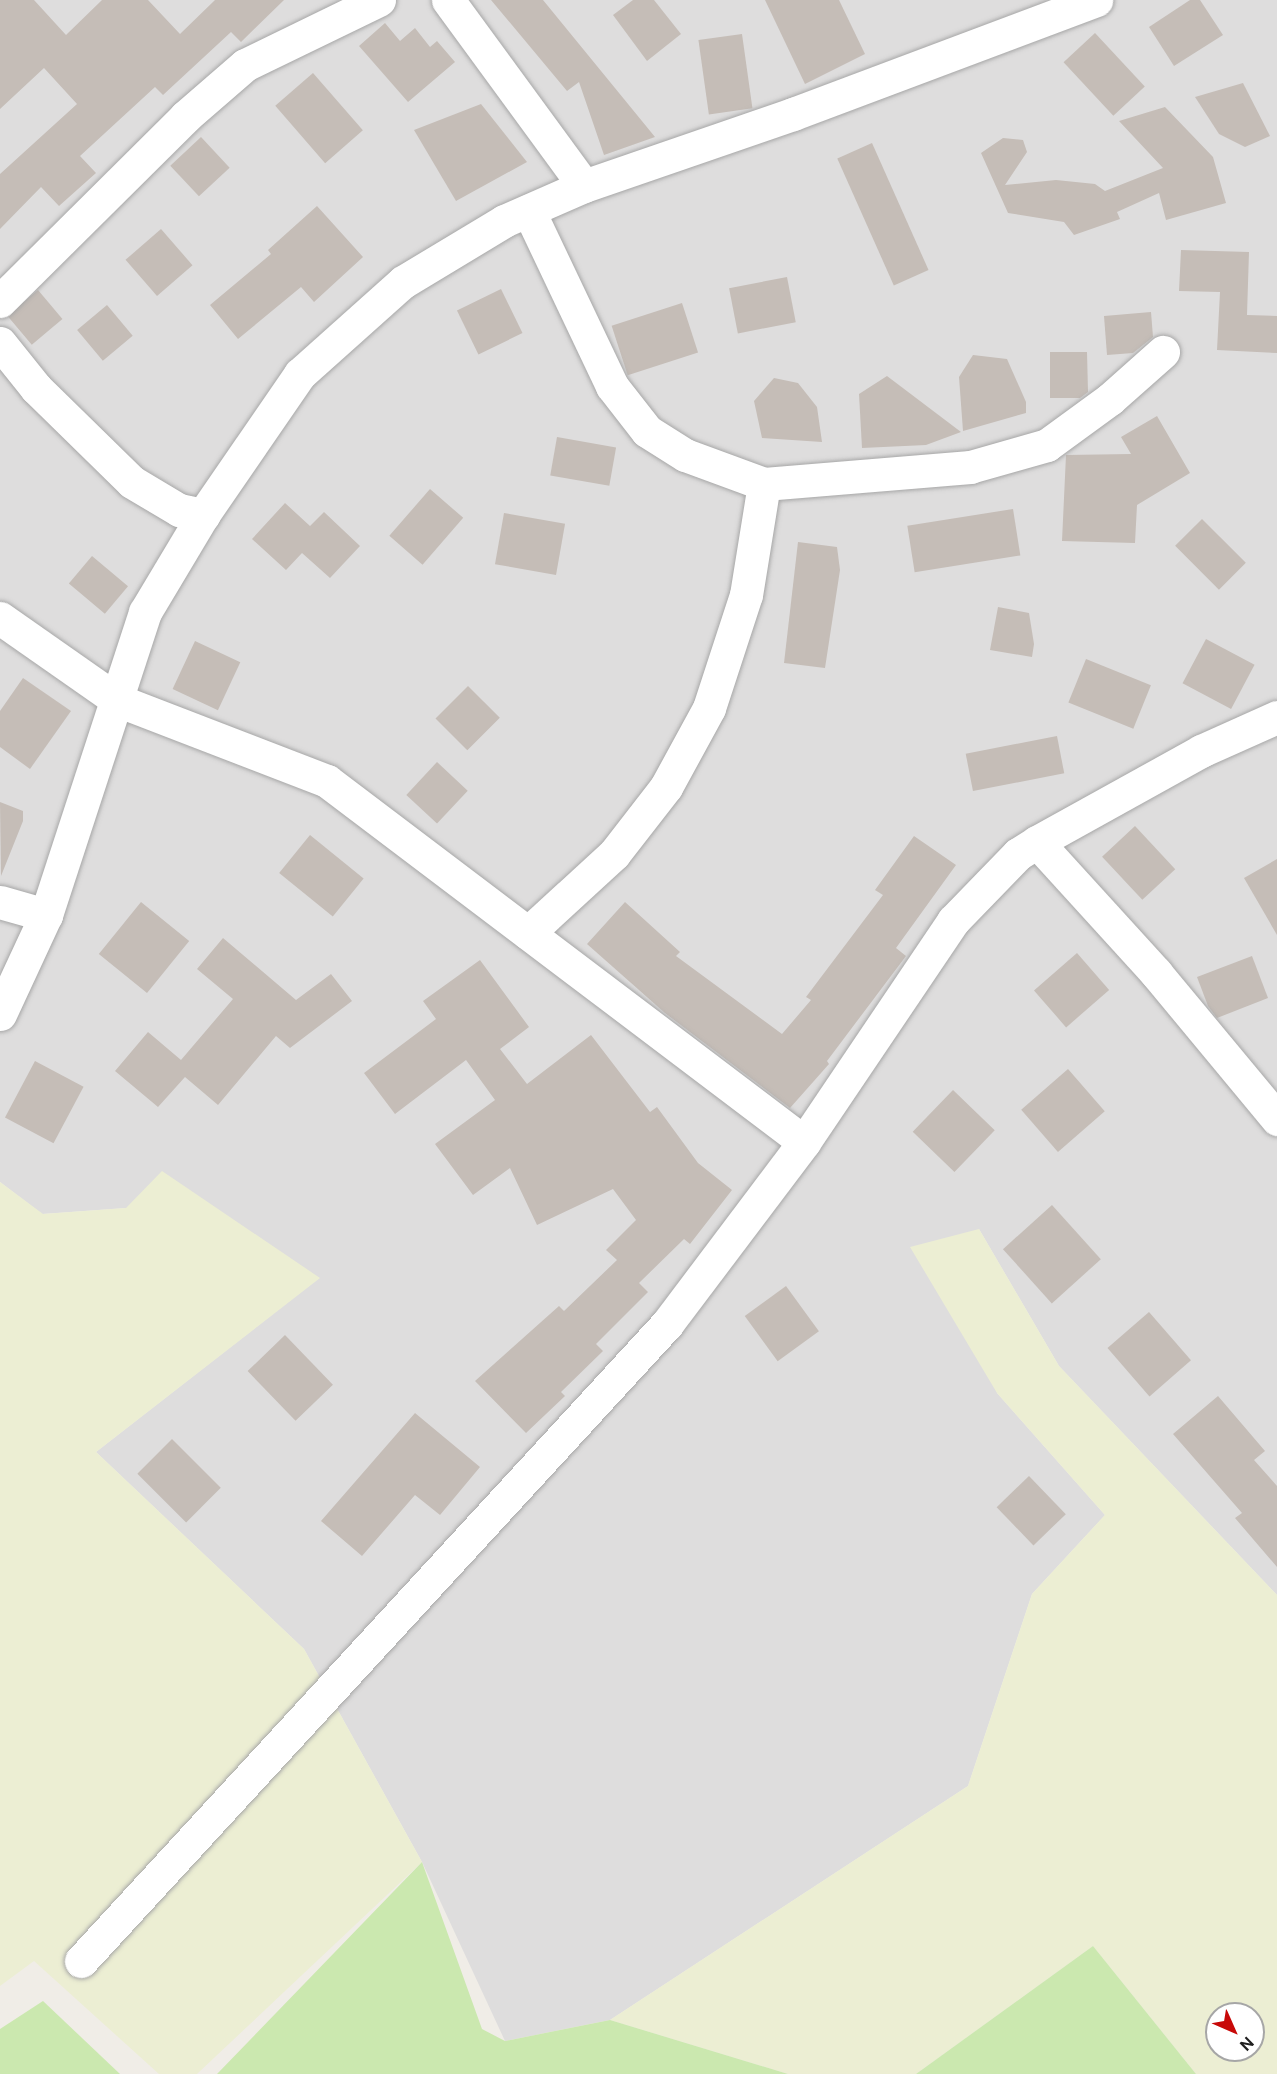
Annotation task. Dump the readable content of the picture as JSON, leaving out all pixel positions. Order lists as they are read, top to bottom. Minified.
{"north":"bottom right"}
